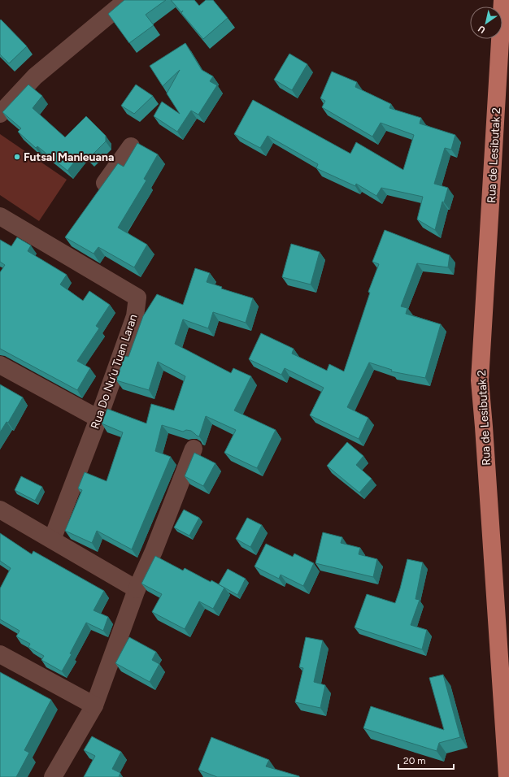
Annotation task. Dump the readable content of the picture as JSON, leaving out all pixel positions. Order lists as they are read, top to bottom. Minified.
{"streets":{"main road":["Rua de Lesibutak 2"],"street":["Rua Do Nu’u Tuan Laran"]},"places":["Futsal Manleuana"],"scale_bar":"20 m","north":"bottom left"}
